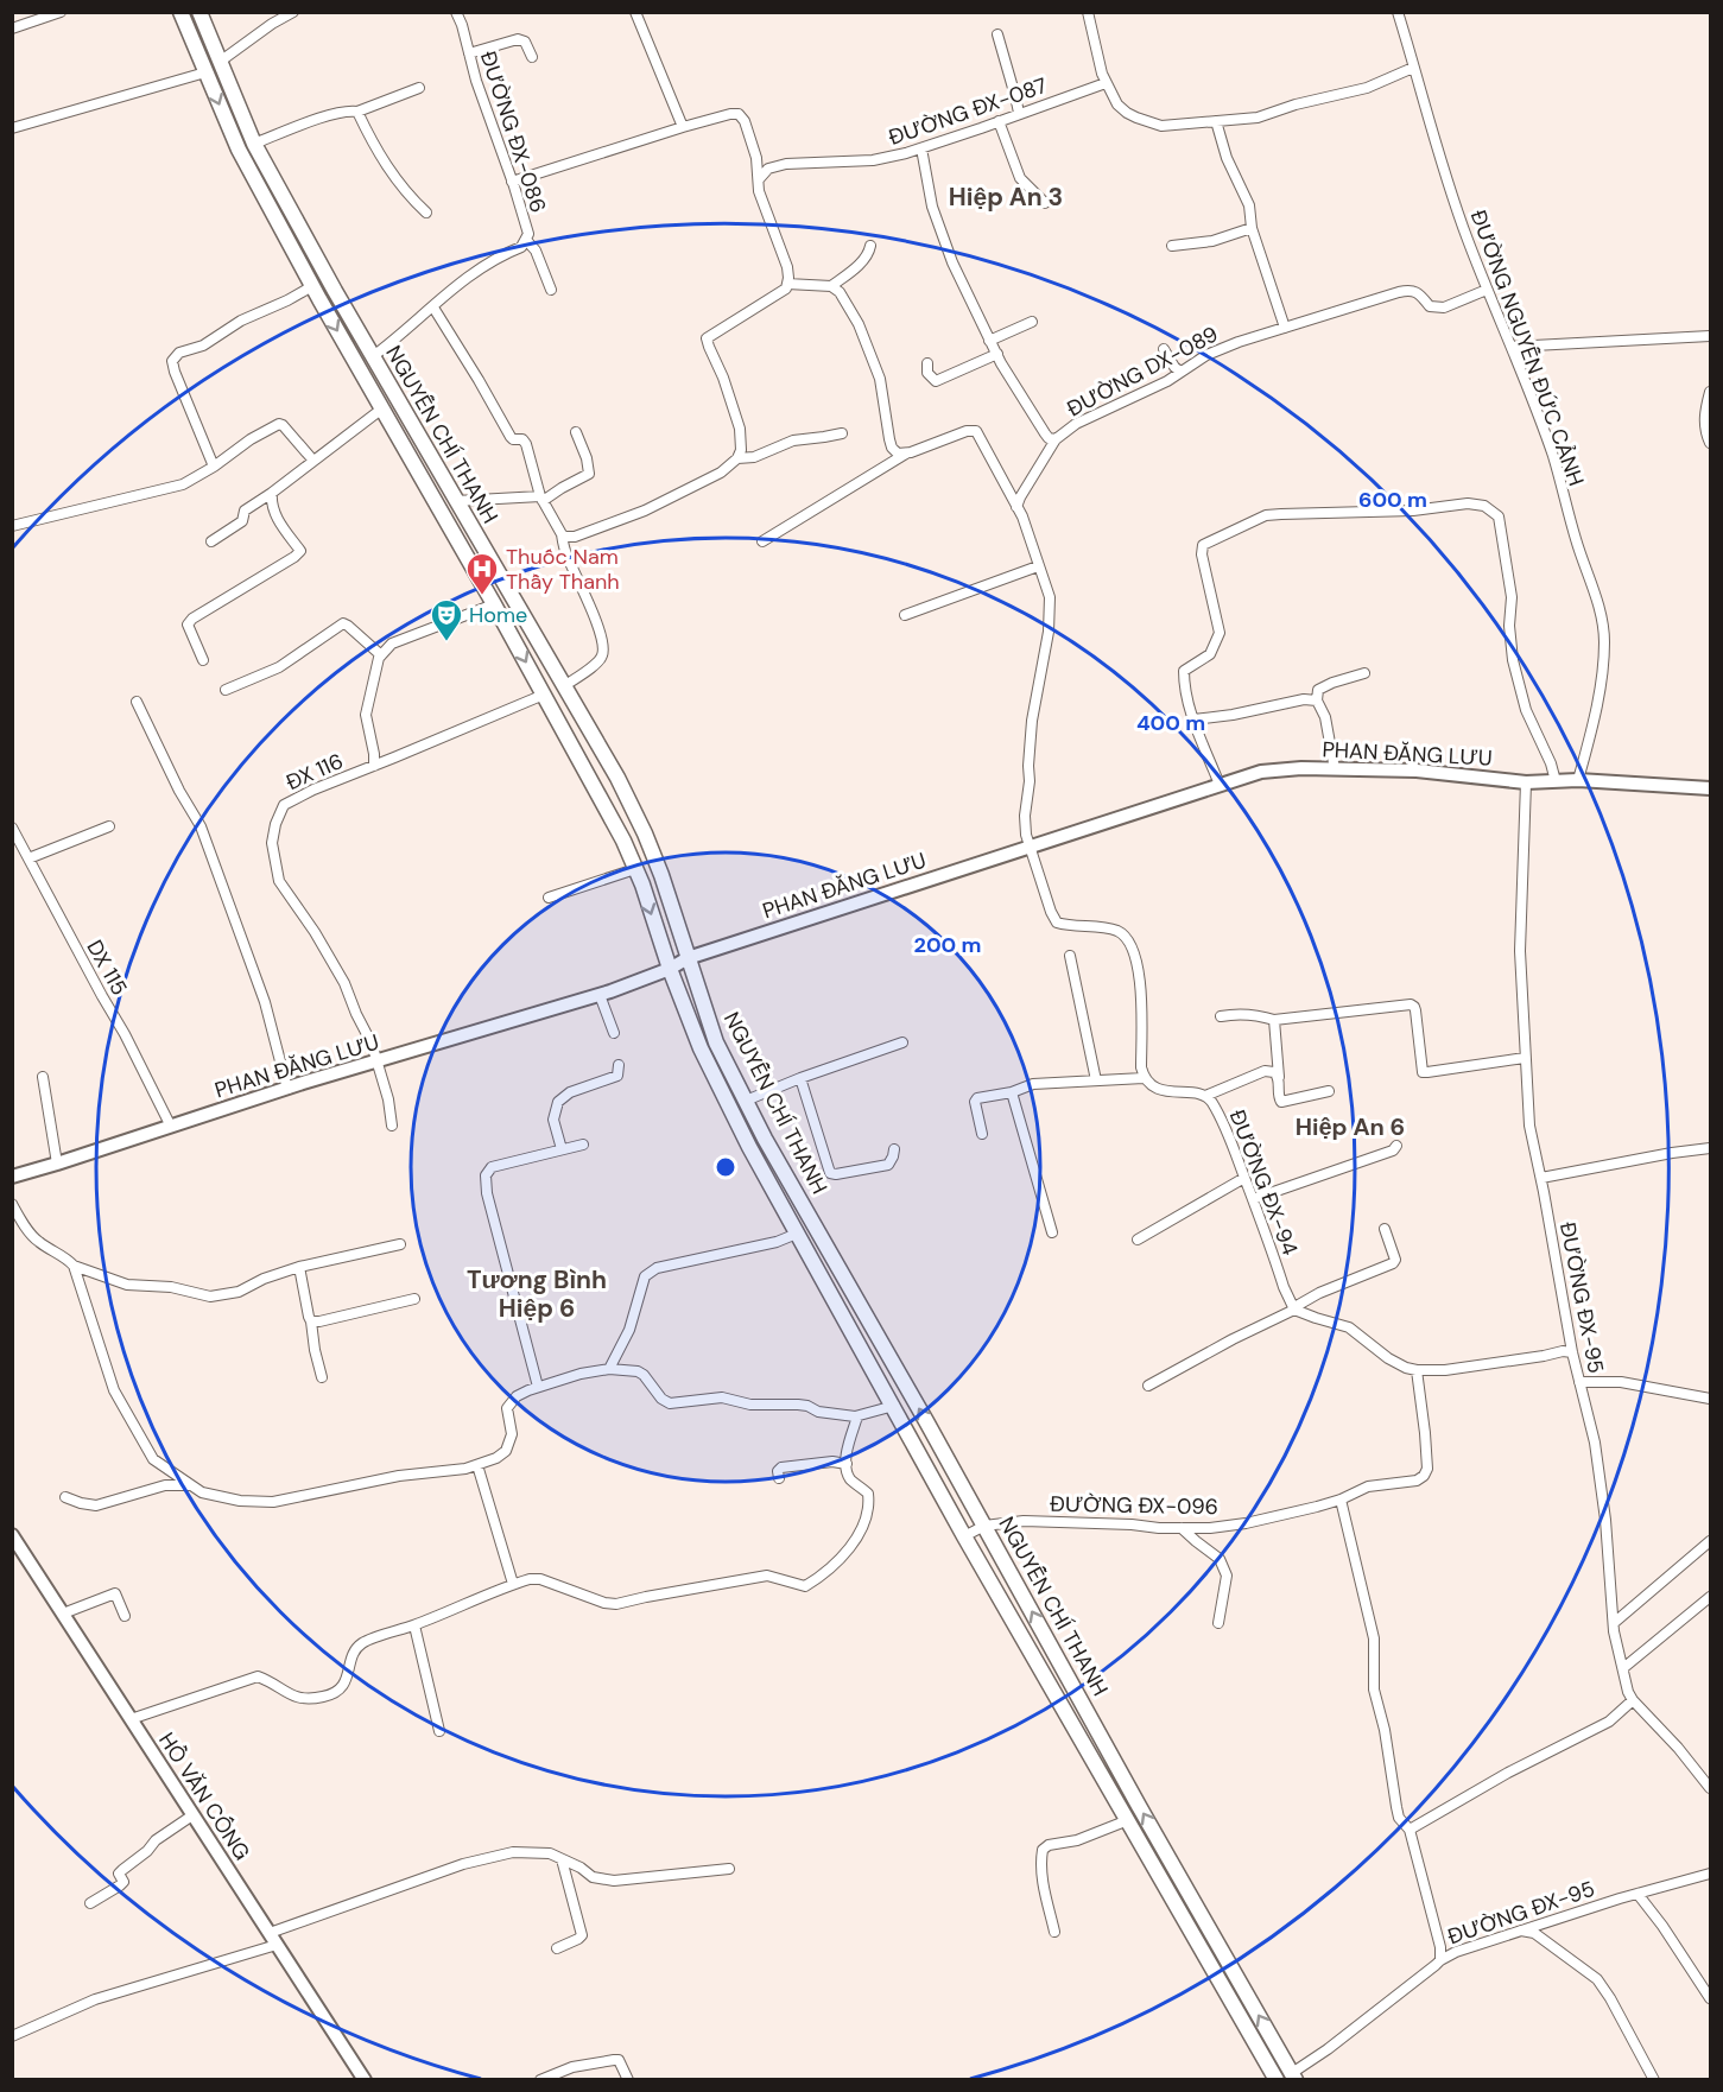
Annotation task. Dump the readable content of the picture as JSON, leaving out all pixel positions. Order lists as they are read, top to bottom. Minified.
{"streets":{"main road":["NGUYỄN CHÍ THANH"],"street":["ĐƯỜNG ĐX-087","ĐƯỜNG ĐX-086","ĐƯỜNG NGUYỄN ĐỨC CẢNH","ĐƯỜNG DX-089","PHAN ĐĂNG LƯU","ĐX 116","DX 115","ĐƯỜNG ĐX-94","ĐƯỜNG ĐX-95","ĐƯỜNG ĐX-096","HỒ VĂN CỐNG"]},"crossings":[["ĐƯỜNG ĐX-086","NGUYỄN CHÍ THANH"],["ĐƯỜNG NGUYỄN ĐỨC CẢNH","ĐƯỜNG DX-089"],["ĐƯỜNG NGUYỄN ĐỨC CẢNH","PHAN ĐĂNG LƯU"],["NGUYỄN CHÍ THANH","PHAN ĐĂNG LƯU"],["NGUYỄN CHÍ THANH","ĐX 116"],["NGUYỄN CHÍ THANH","ĐƯỜNG ĐX-95"],["NGUYỄN CHÍ THANH","ĐƯỜNG ĐX-096"],["PHAN ĐĂNG LƯU","ĐX 116"],["PHAN ĐĂNG LƯU","DX 115"],["PHAN ĐĂNG LƯU","ĐƯỜNG ĐX-95"]],"districts":["Hiệp An 3","Hiệp An 6","Tương Bình Hiệp 6"],"places":{"hospital":["Thuốc Nam Thầy Thanh"],"theatre":["Home"]},"rings":["600 m","400 m","200 m"]}
